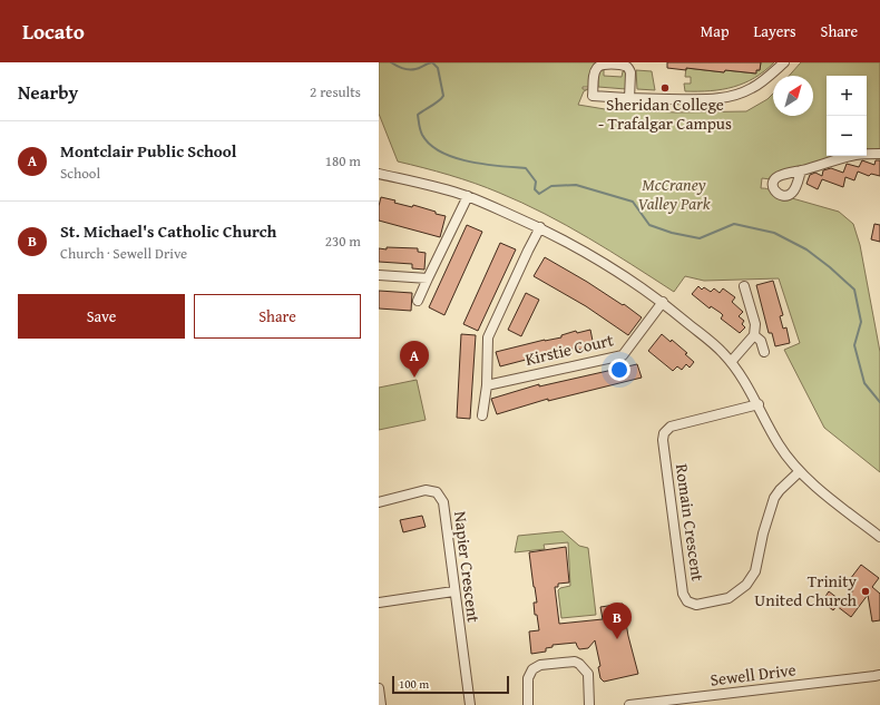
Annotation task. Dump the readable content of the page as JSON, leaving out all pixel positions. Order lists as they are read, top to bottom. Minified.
{"streets":{"street":["Kirstie Court","Romain Crescent","Napier Crescent","Sewell Drive"]},"parks":["McCraney Valley Park"],"places":["Sheridan College - Trafalgar Campus","Trinity United Church"],"scale_bar":"100 m","north":"top right","page":{"header":"Locato","nav":["Map","Layers","Share"],"heading":["Nearby","2 results"],"map_buttons":["+","−"],"list":[{"mark":"A","name":"Montclair Public School","note":"School","value":"180 m"},{"mark":"B","name":"St. Michael's Catholic Church","note":"Church · Sewell Drive","value":"230 m"}],"buttons":["Save","Share"],"pins":["A","B"],"scale":"100 m"}}
